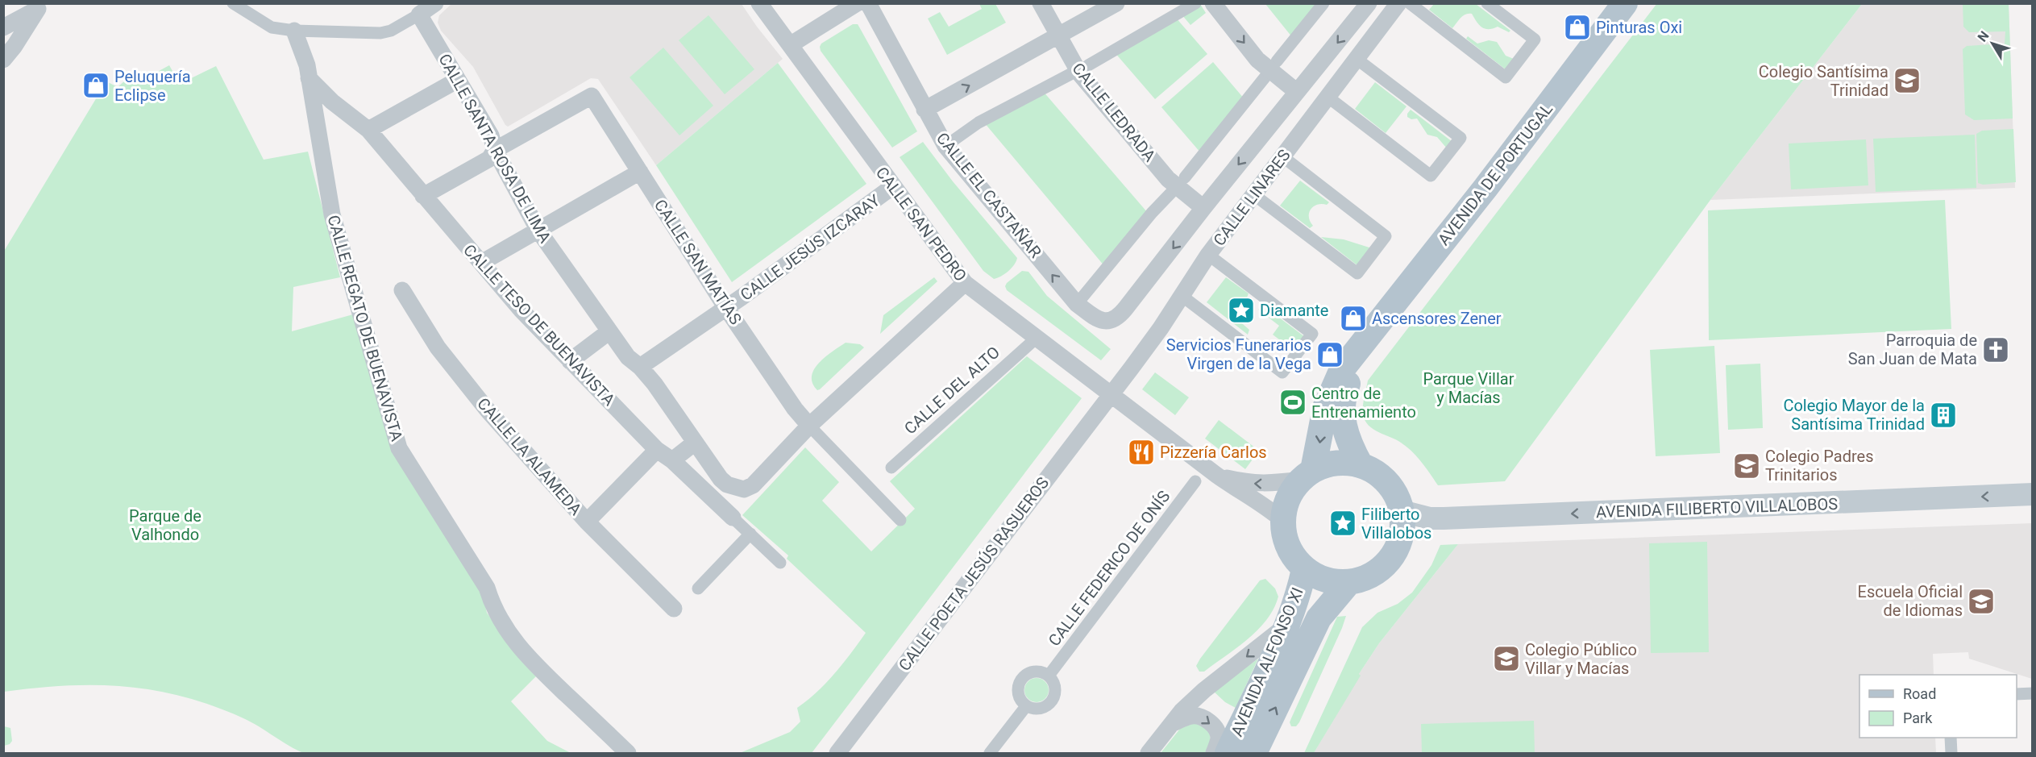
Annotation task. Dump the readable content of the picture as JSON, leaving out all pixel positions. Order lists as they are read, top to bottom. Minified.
{"streets":{"main road":["AVENIDA DE PORTUGAL","AVENIDA FILIBERTO VILLALOBOS","AVENIDA ALFONSO XI"],"street":["CALLE LEDRADA","CALLE SANTA ROSA DE LIMA","CALLE EL CASTAÑAR","CALLE LINARES","CALLE SAN PEDRO","CALLE JESÚS IZCARAY","CALLE SAN MATÍAS","CALLE TESO DE BUENAVISTA","CALLE REGATO DE BUENAVISTA","CALLE DEL ALTO","CALLE LA ALAMEDA","CALLE FEDERICO DE ONÍS","CALLE POETA JESÚS RASUEROS"]},"crossings":[["CALLE LEDRADA","CALLE LINARES"],["CALLE SANTA ROSA DE LIMA","CALLE JESÚS IZCARAY"],["CALLE SANTA ROSA DE LIMA","CALLE SAN MATÍAS"],["AVENIDA DE PORTUGAL","CALLE SAN PEDRO"],["AVENIDA DE PORTUGAL","AVENIDA FILIBERTO VILLALOBOS"],["AVENIDA DE PORTUGAL","AVENIDA ALFONSO XI"],["CALLE EL CASTAÑAR","CALLE LINARES"],["CALLE LINARES","CALLE SAN PEDRO"],["CALLE LINARES","CALLE POETA JESÚS RASUEROS"],["CALLE SAN PEDRO","CALLE JESÚS IZCARAY"],["CALLE SAN PEDRO","CALLE DEL ALTO"],["CALLE SAN PEDRO","AVENIDA FILIBERTO VILLALOBOS"],["CALLE SAN PEDRO","CALLE POETA JESÚS RASUEROS"],["CALLE SAN PEDRO","AVENIDA ALFONSO XI"],["CALLE JESÚS IZCARAY","CALLE SAN MATÍAS"],["CALLE TESO DE BUENAVISTA","CALLE REGATO DE BUENAVISTA"],["AVENIDA FILIBERTO VILLALOBOS","AVENIDA ALFONSO XI"]],"one_way":["CALLE EL CASTAÑAR","AVENIDA FILIBERTO VILLALOBOS"],"parks":["Parque Villar y Macías","Parque de Valhondo"],"places":{"shop":["Pinturas Oxi","Peluquería Eclipse","Ascensores Zener","Servicios Funerarios Virgen de la Vega"],"school or university":["Colegio Santísima Trinidad","Colegio Padres Trinitarios","Escuela Oficial de Idiomas","Colegio Público Villar y Macías"],"place":["Diamante","Filiberto Villalobos"],"church":["Parroquia de San Juan de Mata"],"sports":["Centro de Entrenamiento"],"building":["Colegio Mayor de la Santísima Trinidad"],"restaurant":["Pizzería Carlos"]},"legend":["Road","Park"],"north":"top left"}
